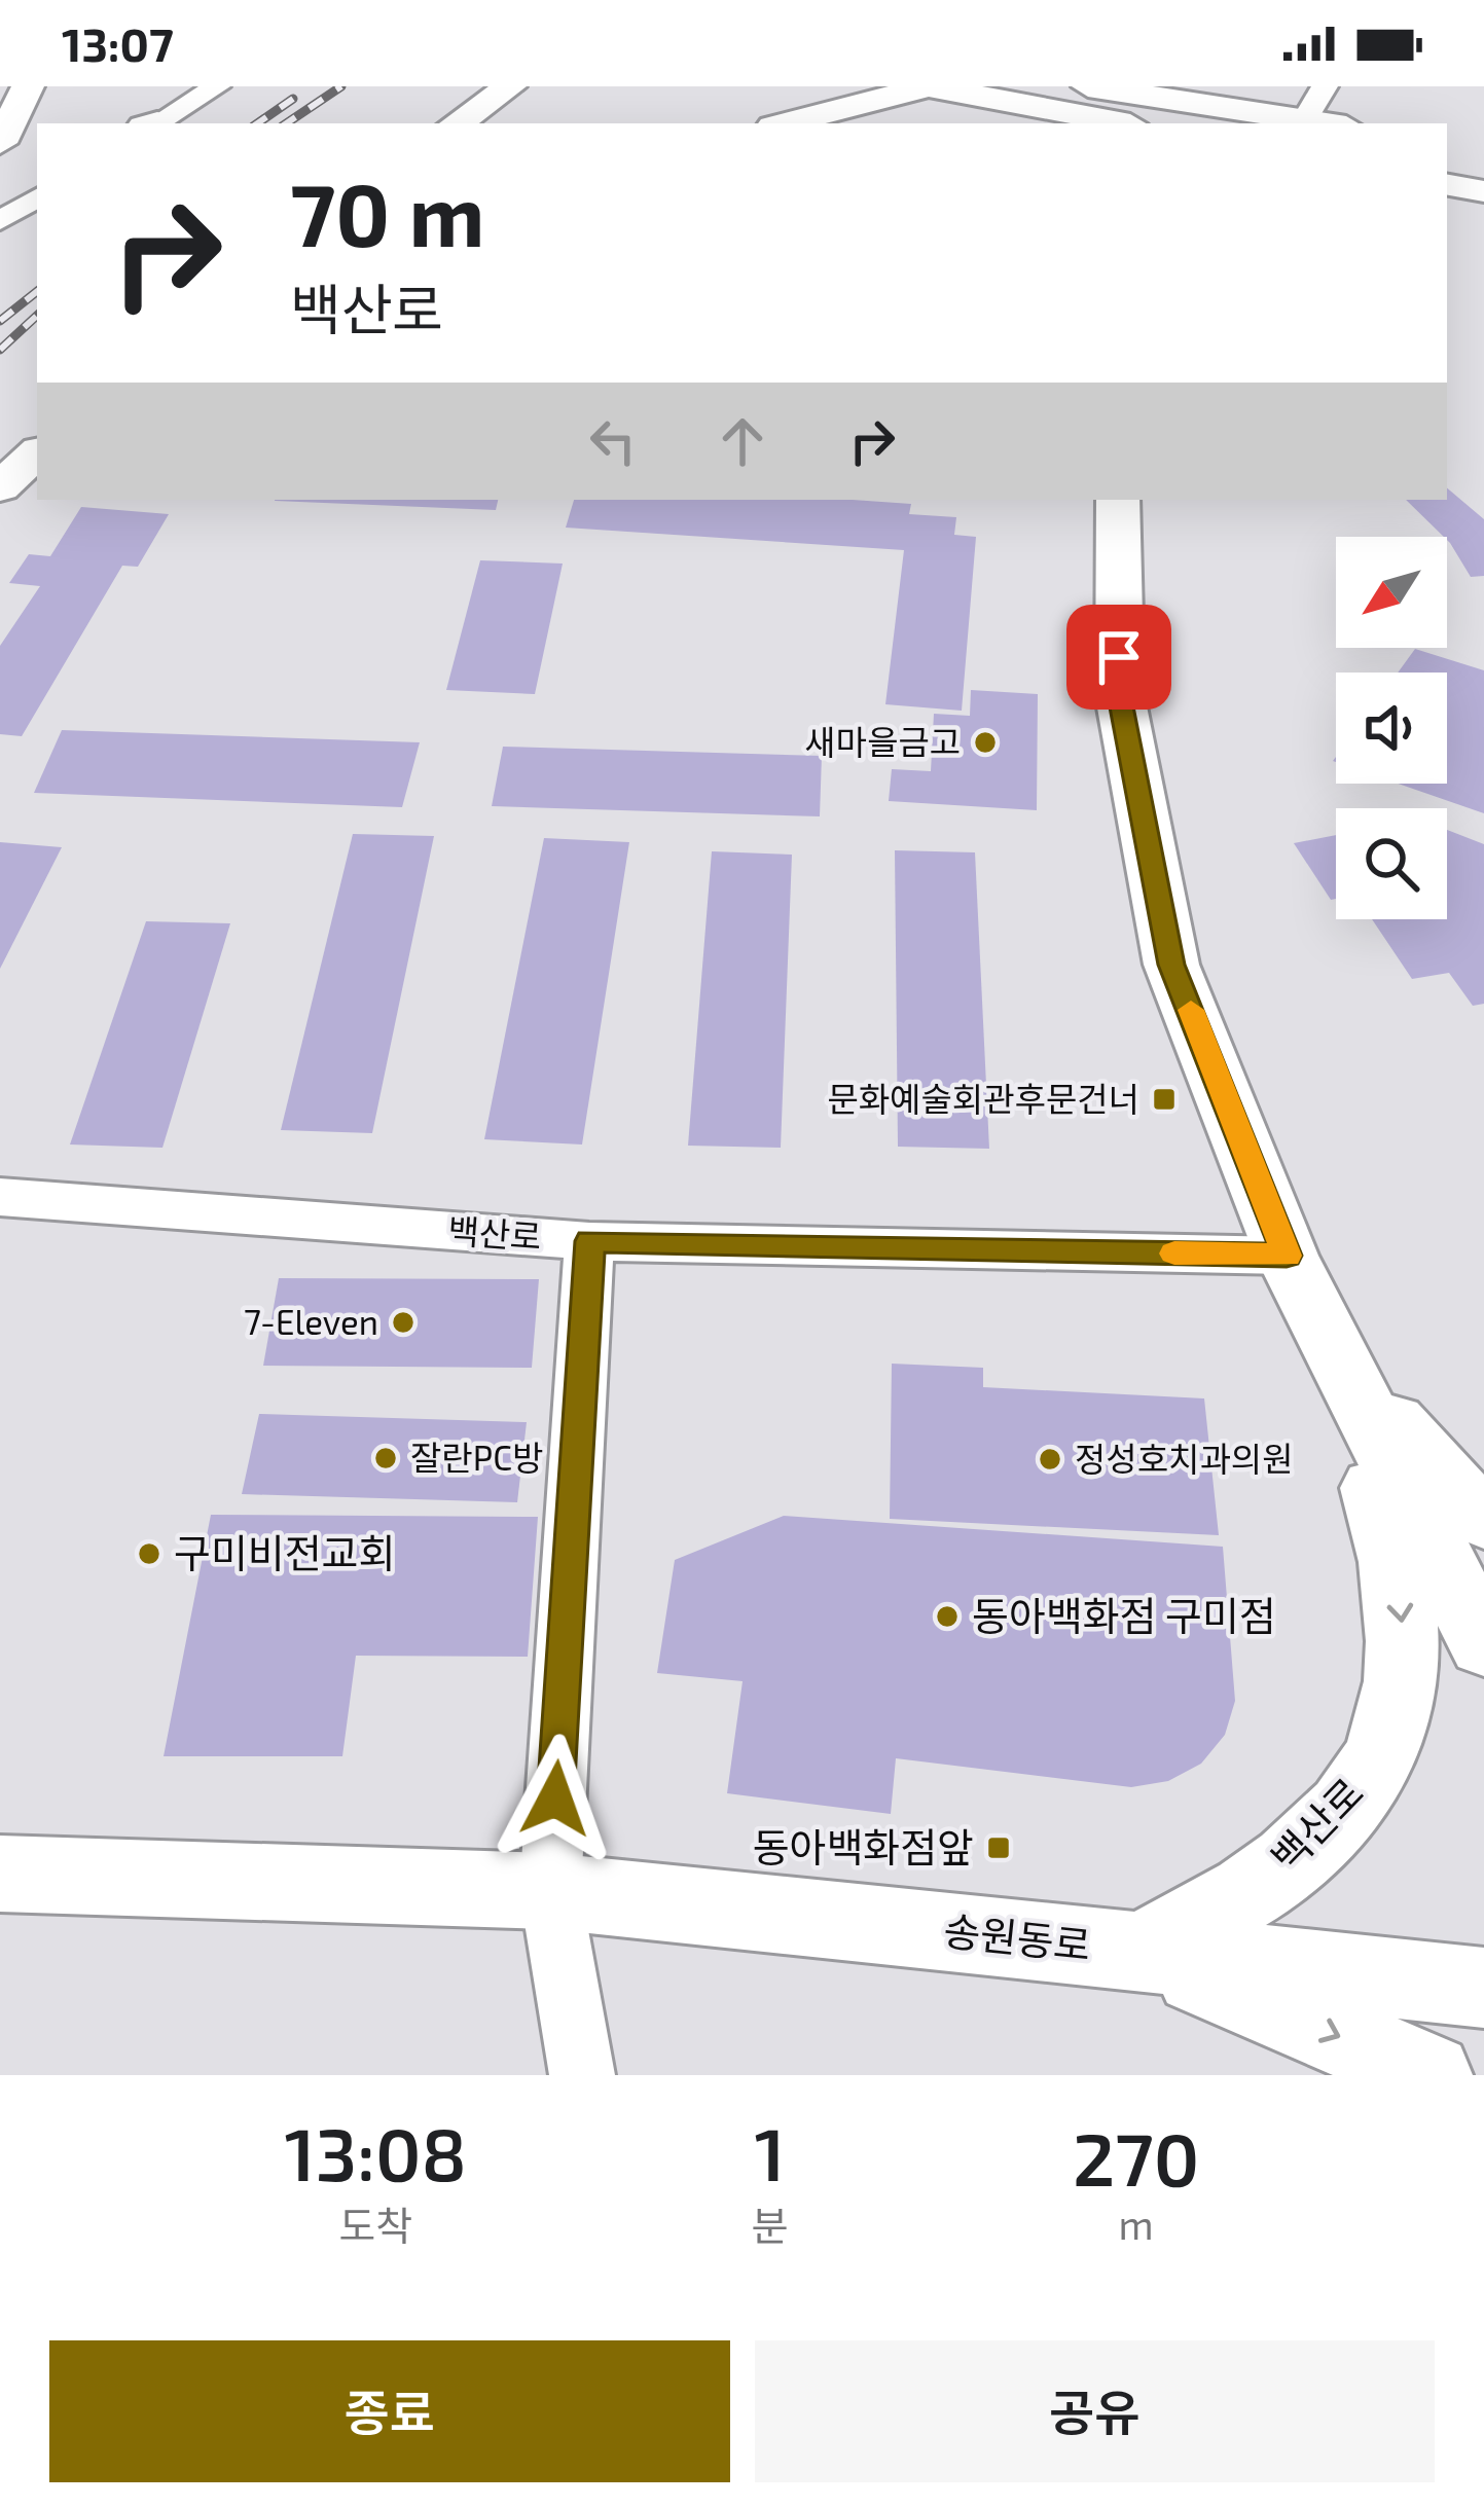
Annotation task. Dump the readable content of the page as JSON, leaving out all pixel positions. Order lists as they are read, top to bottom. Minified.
{"streets":{"street":["백산로","송원동로"]},"crossings":[["백산로","송원동로"]],"places":{"other":["새마을금고","7-Eleven","잘란PC방","정성호치과의원","구미비전교회","동아백화점 구미점"],"transit":["문화예술회관후문건너","동아백화점앞"]},"north":"bottom left","page":{"status":"13:07","turn":["70 m","백산로"],"eta":["13:08","도착","1","분","270","m"],"buttons":["종료","공유"]}}
